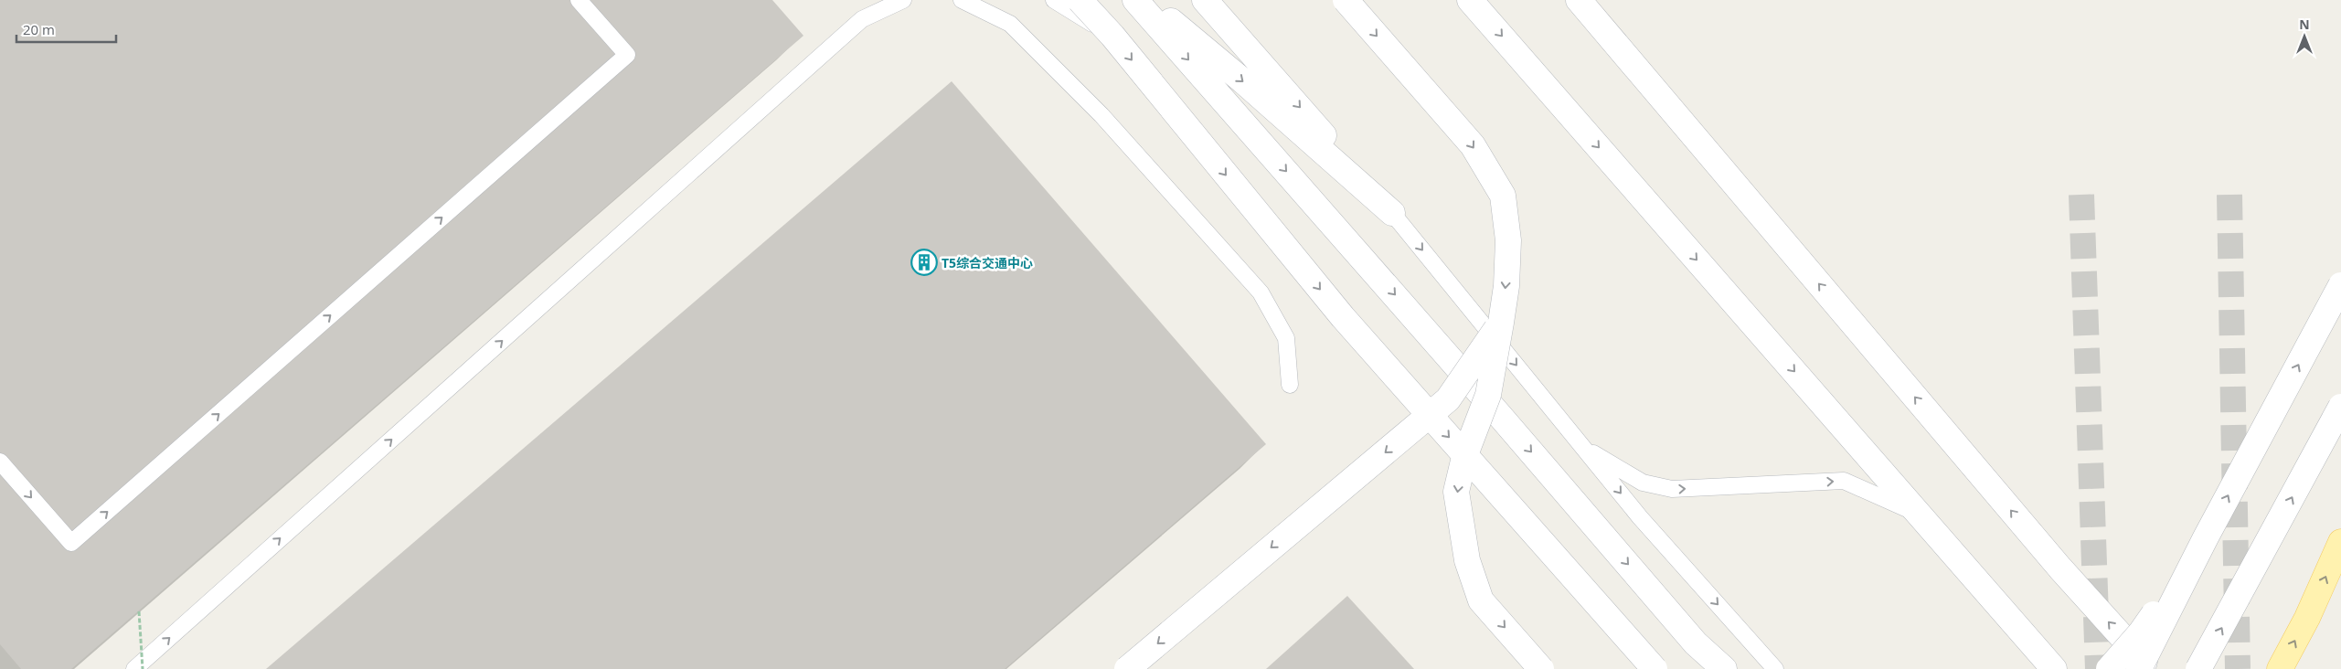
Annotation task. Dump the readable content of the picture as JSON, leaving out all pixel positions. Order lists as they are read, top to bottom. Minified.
{"places":{"building":["T5综合交通中心"]},"scale_bar":"20 m","north":"top"}
